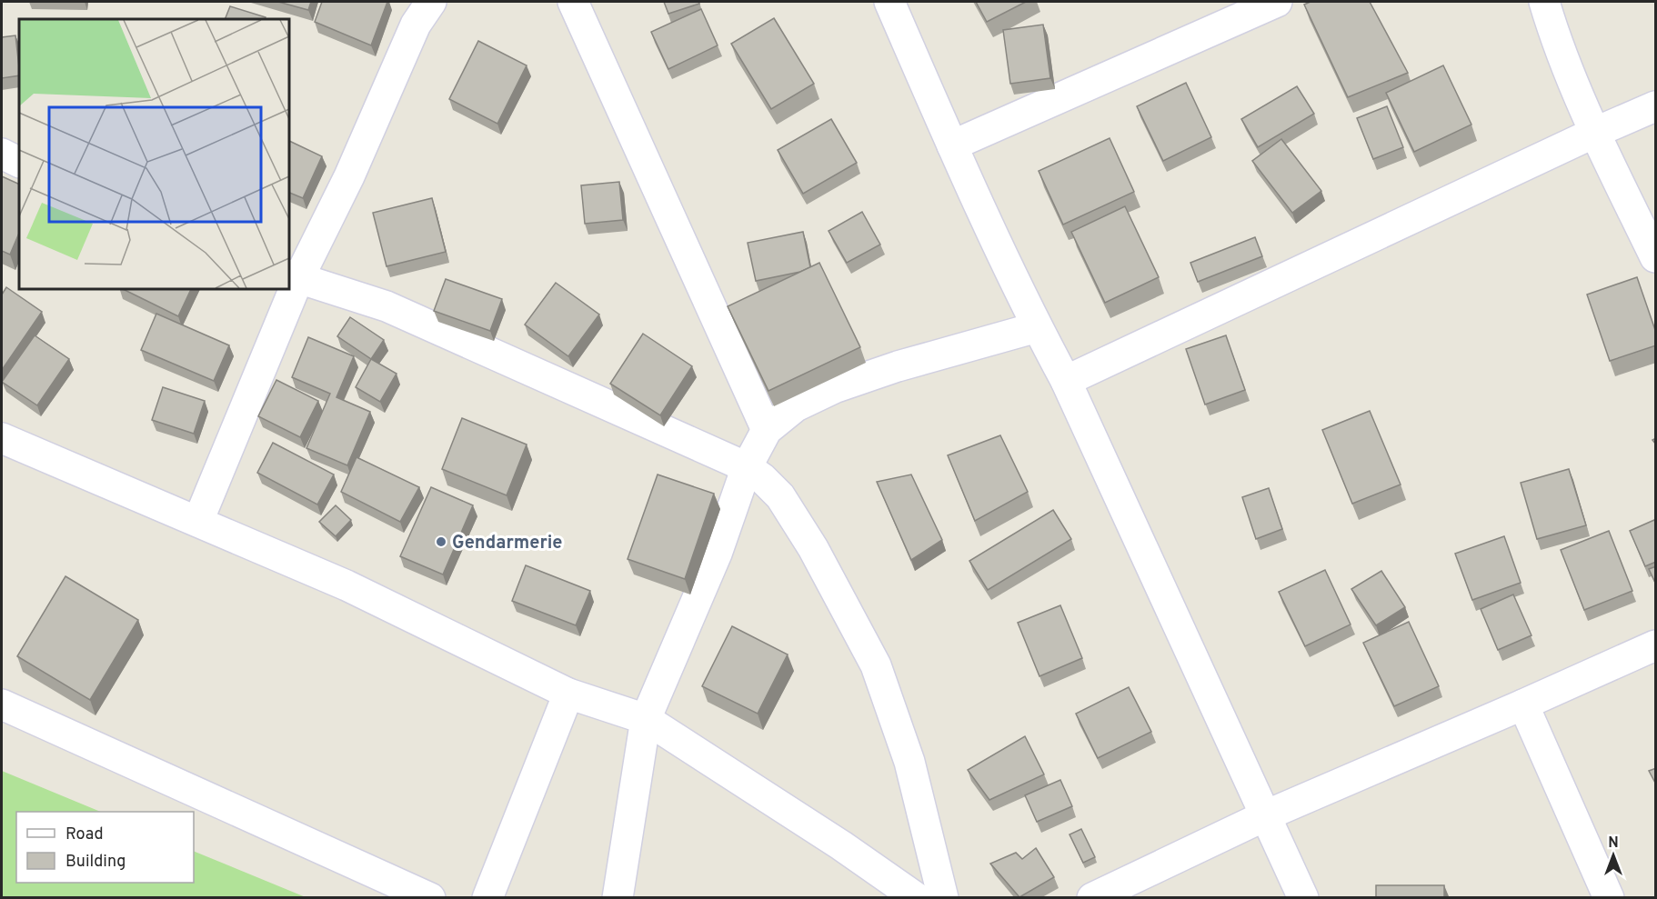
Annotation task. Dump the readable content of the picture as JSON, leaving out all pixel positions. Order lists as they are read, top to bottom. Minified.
{"places":["Gendarmerie"],"legend":["Road","Building"],"north":"top"}
